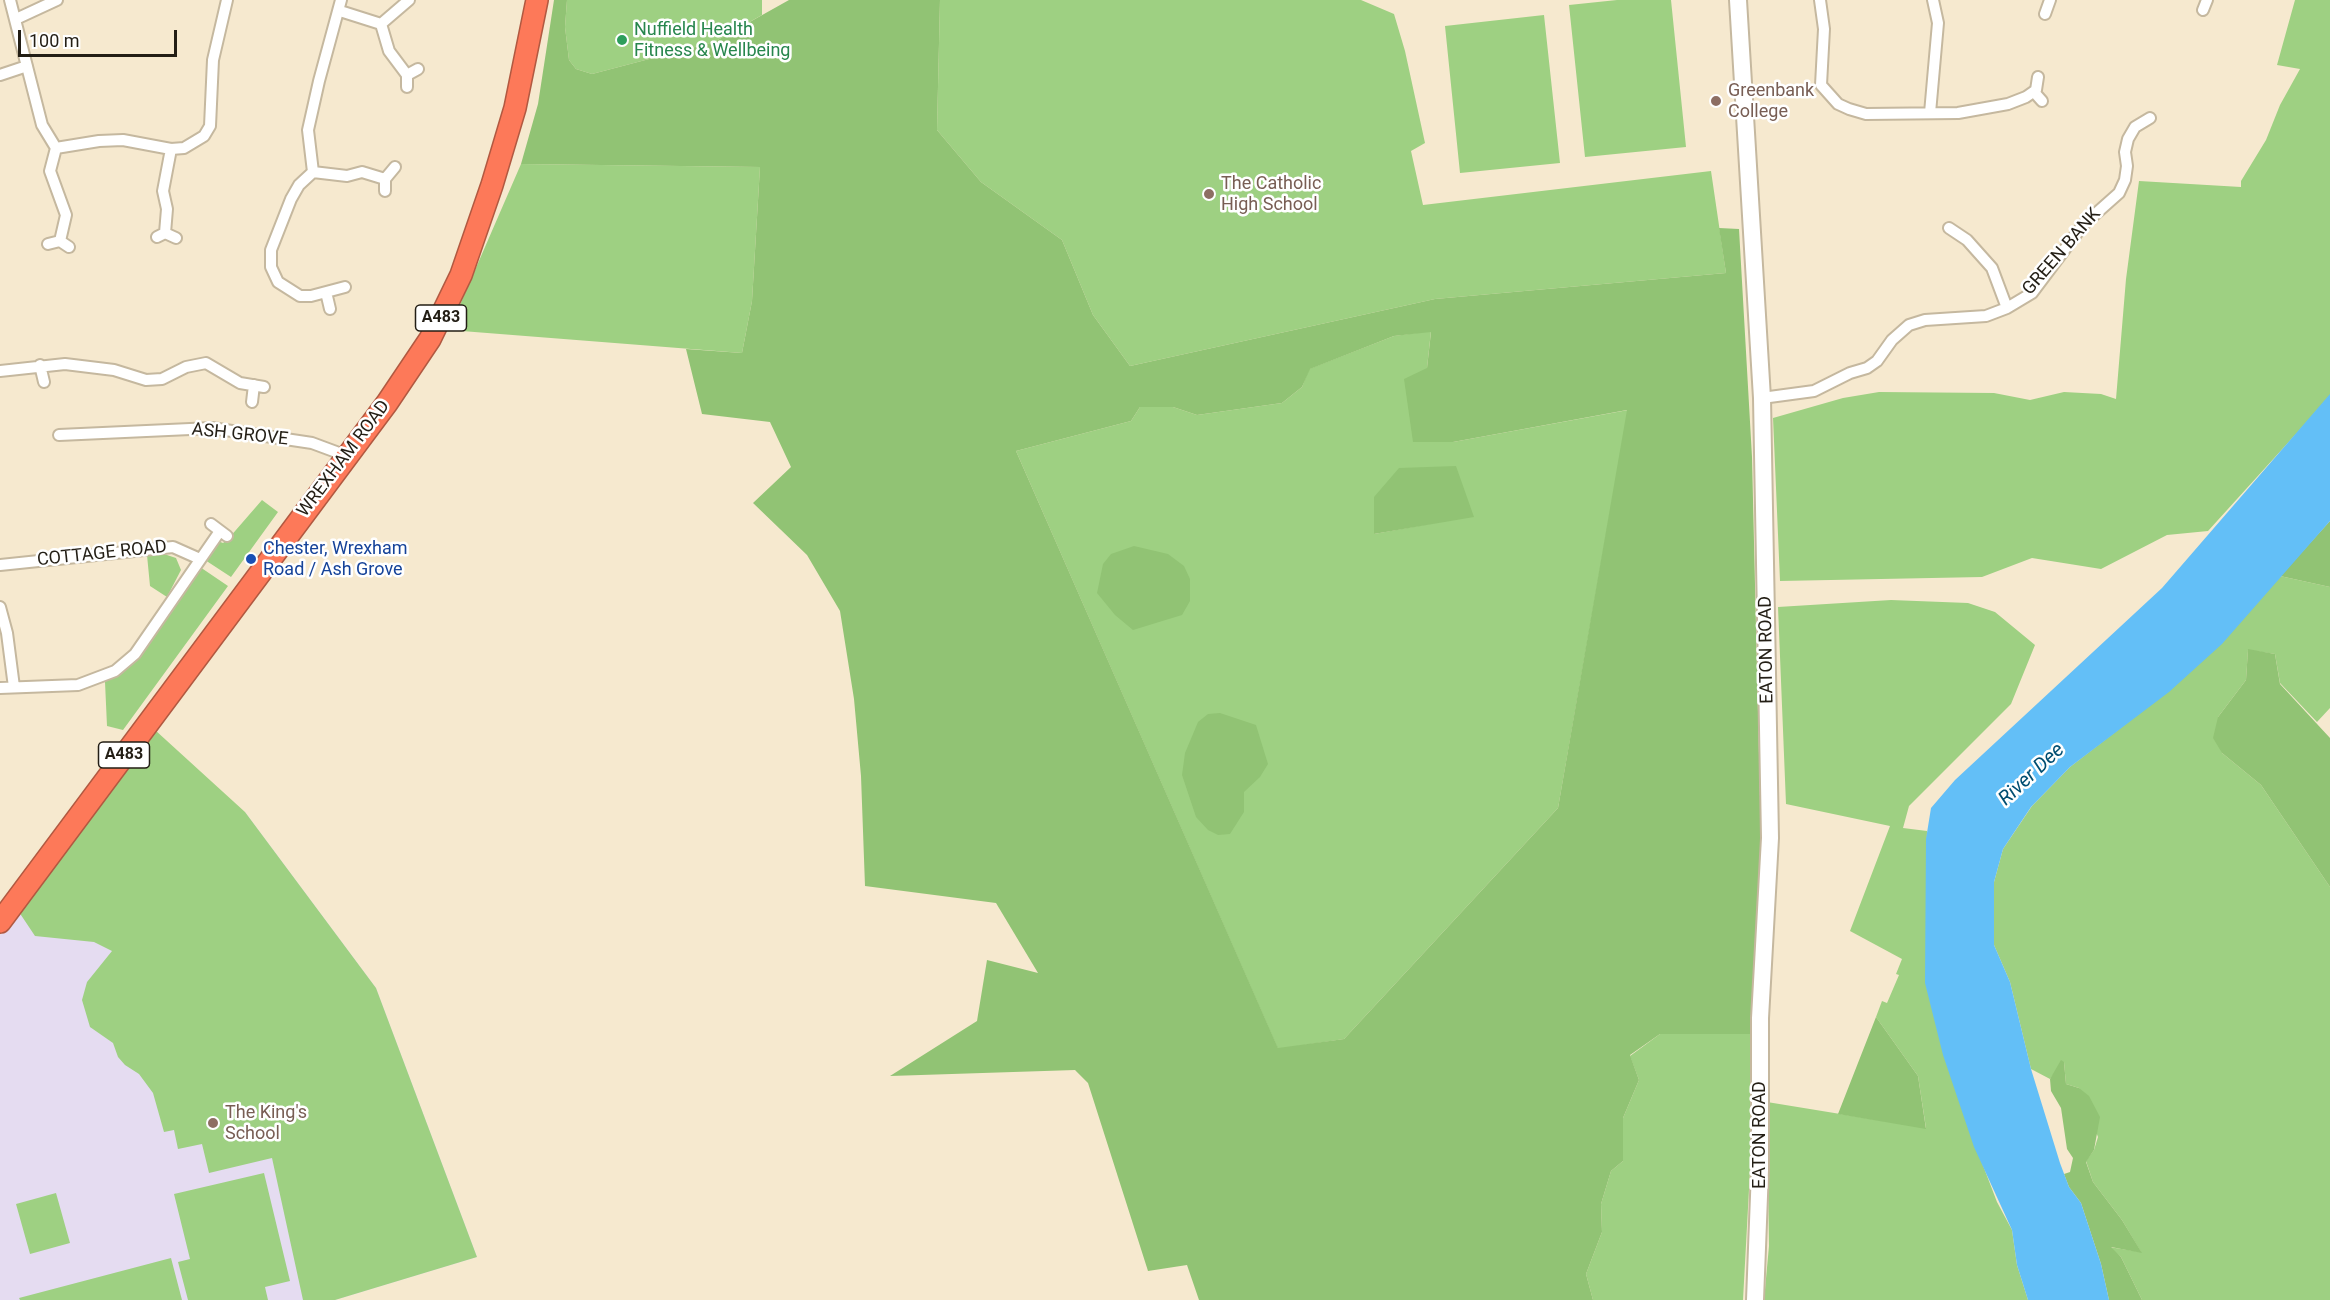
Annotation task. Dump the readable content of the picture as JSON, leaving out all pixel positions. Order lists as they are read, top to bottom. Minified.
{"streets":{"highway":["A483","WREXHAM ROAD"],"street":["GREEN BANK","ASH GROVE","COTTAGE ROAD","EATON ROAD"]},"crossings":[["GREEN BANK","EATON ROAD"],["ASH GROVE","WREXHAM ROAD"]],"water":["River Dee"],"places":["Nuffield Health Fitness & Wellbeing","Greenbank College","The Catholic High School","Chester, Wrexham Road / Ash Grove","The King's School"],"scale_bar":"100 m"}
